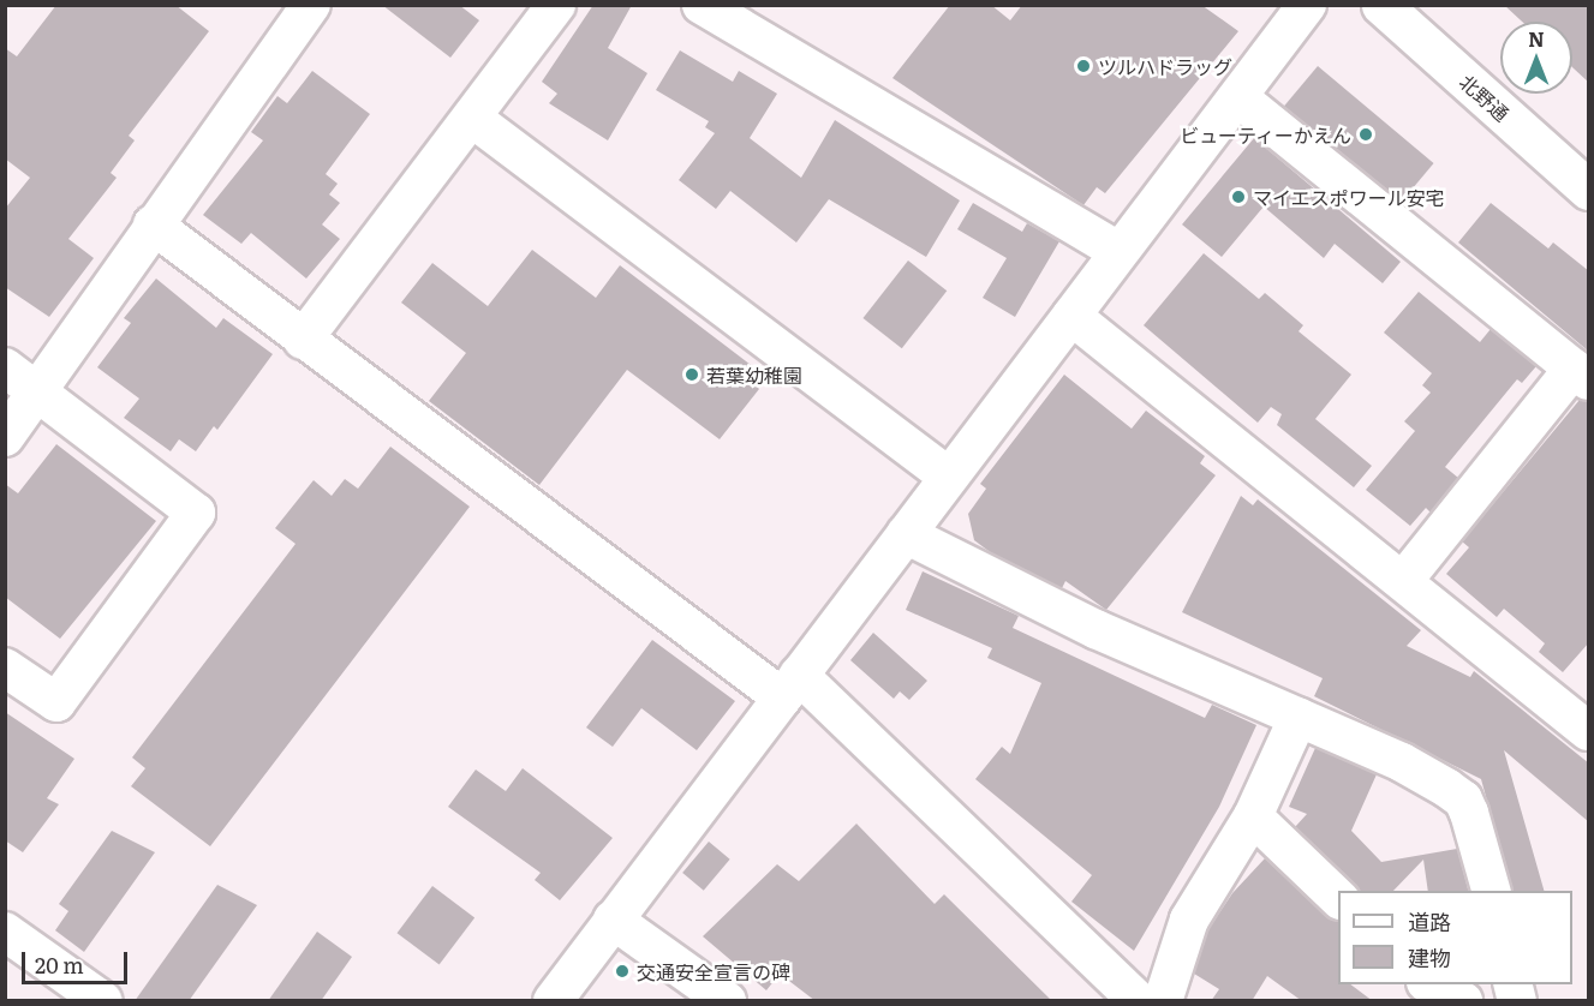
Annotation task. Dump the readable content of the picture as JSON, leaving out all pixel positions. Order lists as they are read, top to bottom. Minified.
{"streets":{"street":["北野通"]},"places":["ツルハドラッグ","ビューティーかえん","マイエスポワール安宅","若葉幼稚園","交通安全宣言の碑"],"legend":["道路","建物"],"scale_bar":"20 m","north":"top"}
